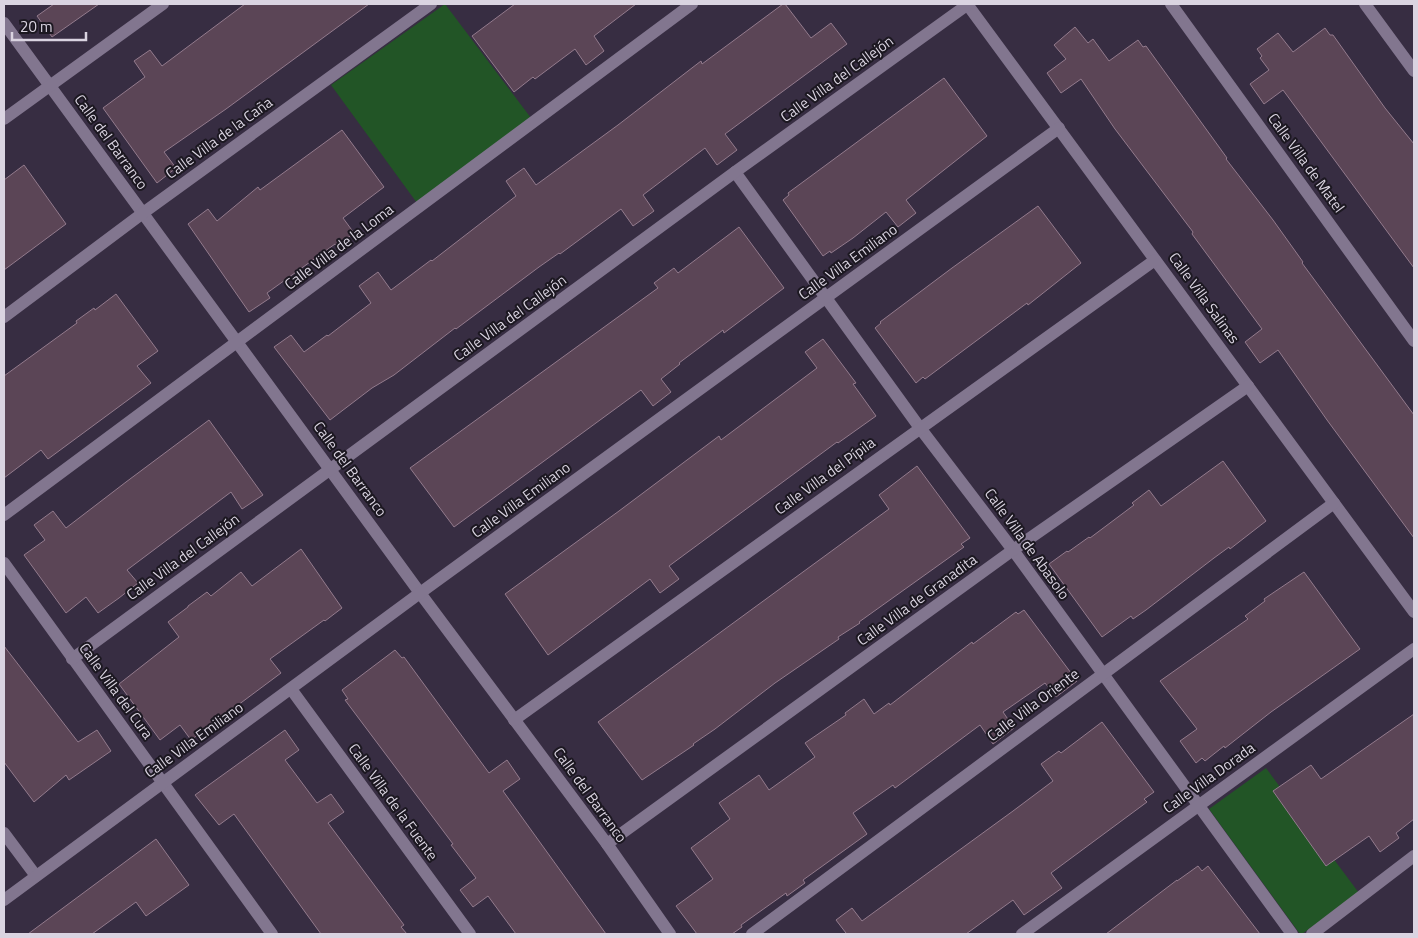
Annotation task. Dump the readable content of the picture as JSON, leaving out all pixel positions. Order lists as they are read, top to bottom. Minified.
{"streets":{"street":["Calle Villa del Callejón","Calle Villa de la Caña","Calle del Barranco","Calle Villa de Matel","Calle Villa de la Loma","Calle Villa Emiliano","Calle Villa Salinas","Calle Villa del Pípila","Calle Villa de Abasolo","Calle Villa de Granadita","Calle Villa del Cura","Calle Villa Oriente","Calle Villa Dorada","Calle Villa de la Fuente"]},"crossings":[["Calle Villa del Callejón","Calle del Barranco"],["Calle Villa del Callejón","Calle Villa Salinas"],["Calle Villa del Callejón","Calle Villa de Abasolo"],["Calle Villa del Callejón","Calle Villa del Cura"],["Calle Villa de la Caña","Calle del Barranco"],["Calle del Barranco","Calle Villa de la Loma"],["Calle del Barranco","Calle Villa Emiliano"],["Calle del Barranco","Calle Villa del Pípila"],["Calle del Barranco","Calle Villa de Granadita"],["Calle Villa Emiliano","Calle Villa Salinas"],["Calle Villa Emiliano","Calle Villa de Abasolo"],["Calle Villa Emiliano","Calle Villa del Cura"],["Calle Villa Emiliano","Calle Villa de la Fuente"],["Calle Villa Salinas","Calle Villa del Pípila"],["Calle Villa Salinas","Calle Villa de Granadita"],["Calle Villa Salinas","Calle Villa Oriente"],["Calle Villa del Pípila","Calle Villa de Abasolo"],["Calle Villa de Abasolo","Calle Villa de Granadita"],["Calle Villa de Abasolo","Calle Villa Oriente"],["Calle Villa de Abasolo","Calle Villa Dorada"]],"scale_bar":"20 m"}
